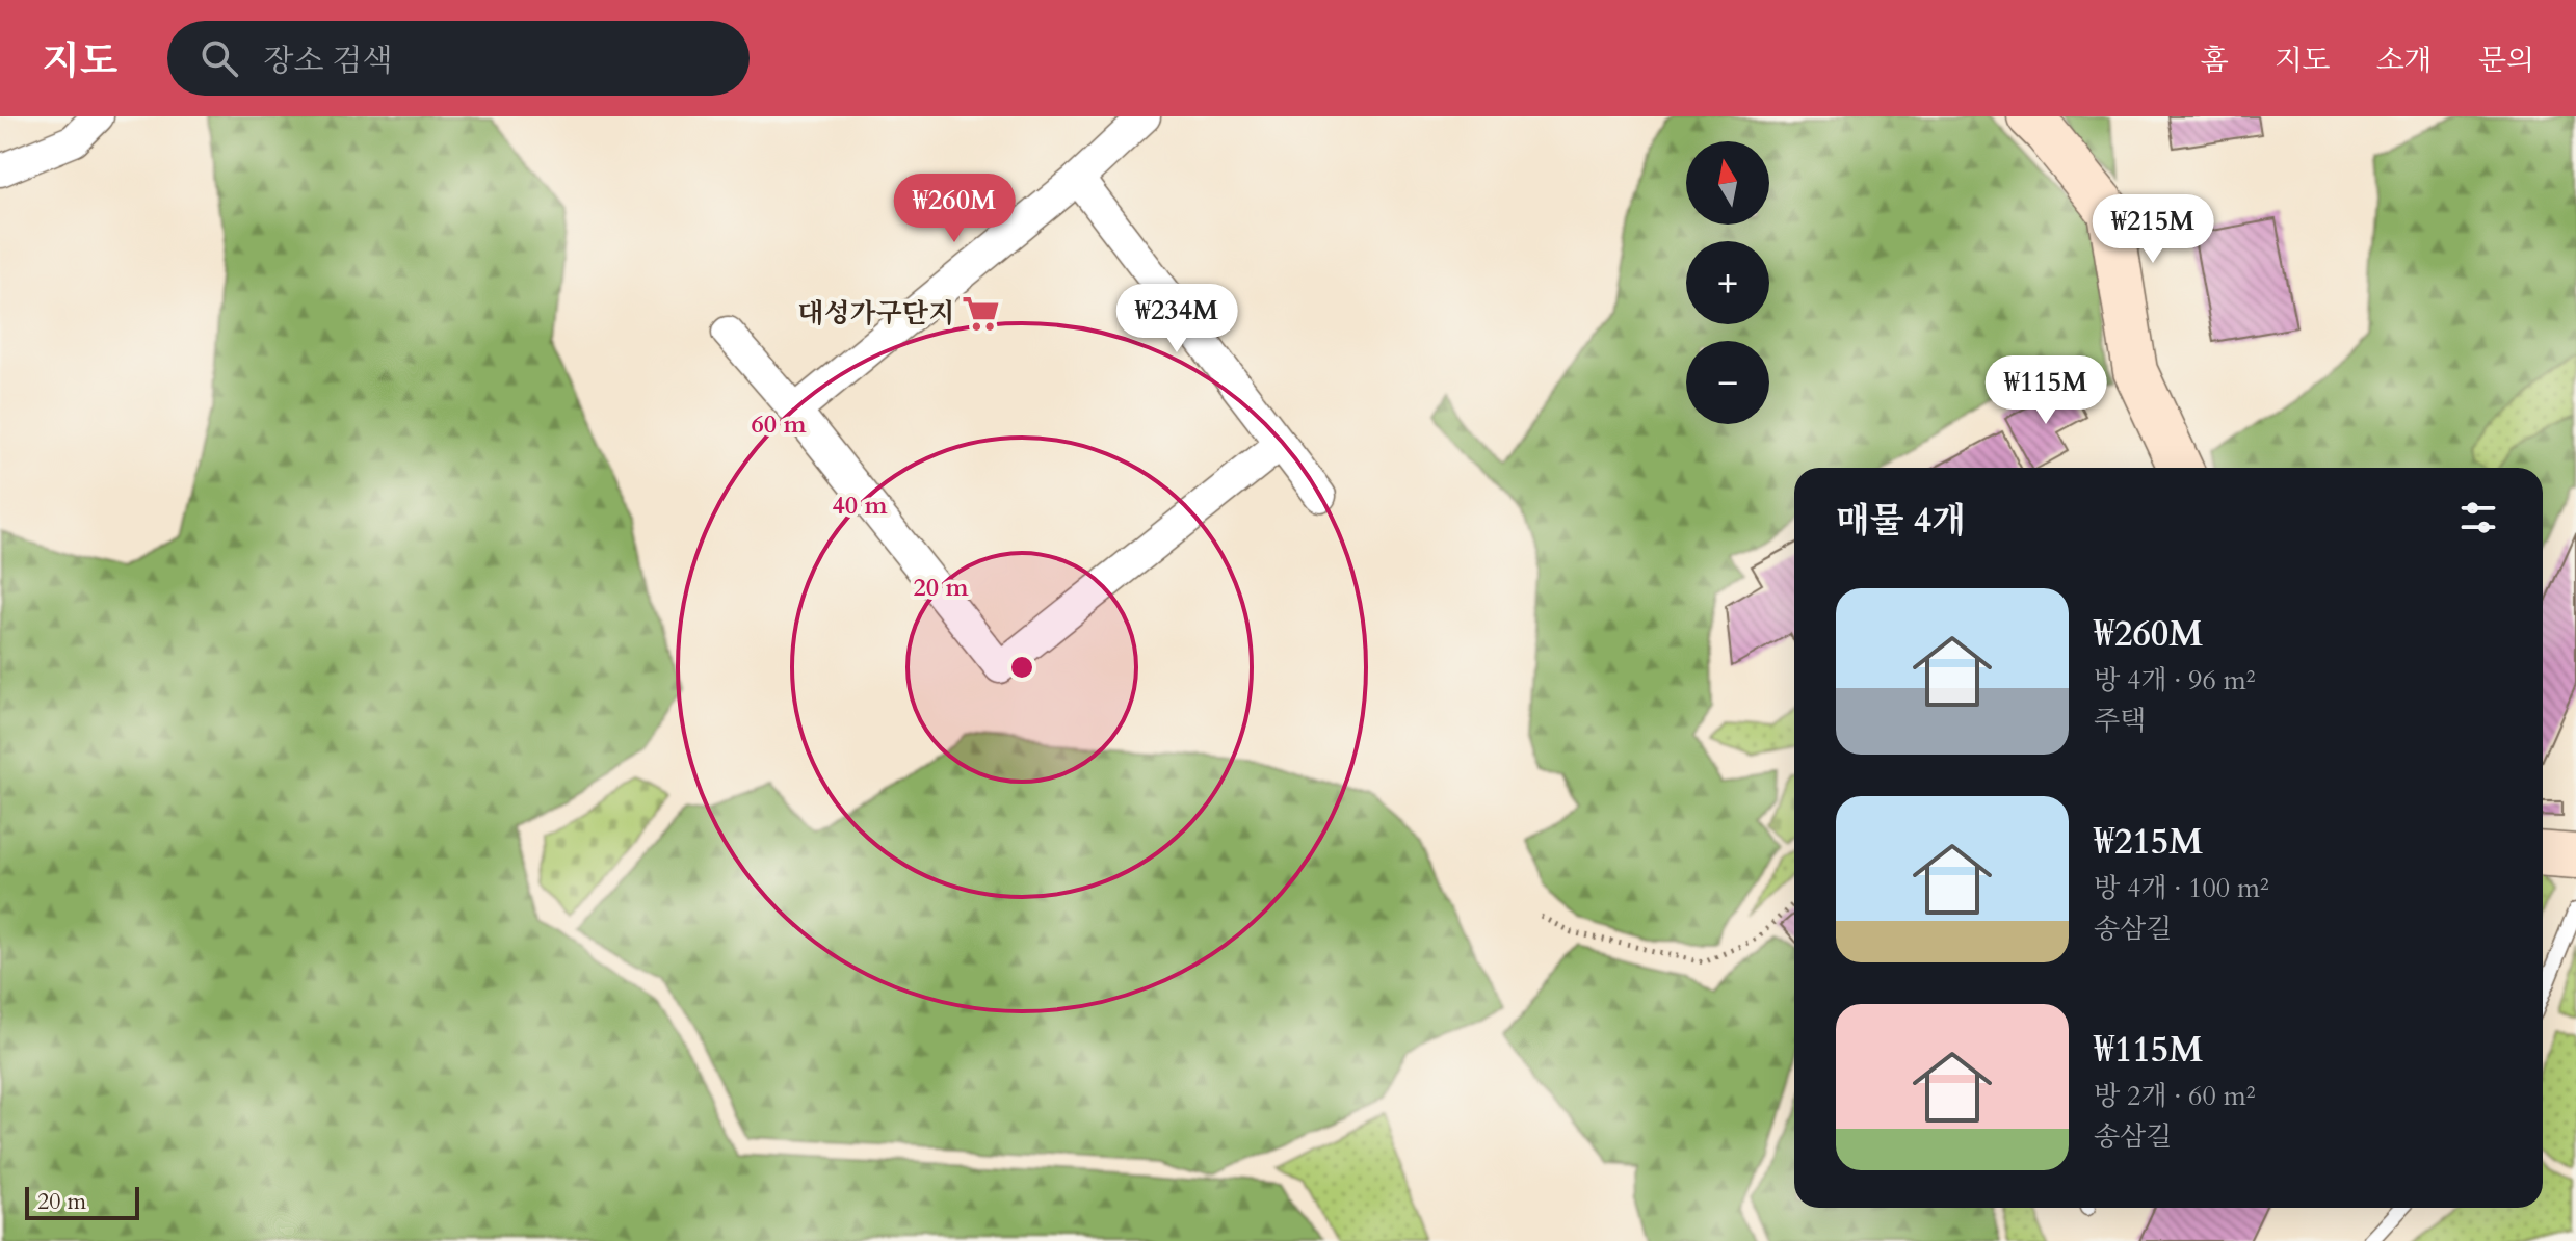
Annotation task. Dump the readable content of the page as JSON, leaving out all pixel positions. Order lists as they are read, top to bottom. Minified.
{"places":{"supermarket":["대성가구단지"]},"scale_bar":"20 m","north":"top","page":{"header":"지도","search":"장소 검색","nav":["홈","지도","소개","문의"],"map_buttons":["+","−"],"price":["₩260M","₩215M","₩234M","₩115M"],"heading":"매물 4개","list":[{"name":"₩260M","note":"방 4개 · 96 m² · 주택"},{"name":"₩215M","note":"방 4개 · 100 m² · 송삼길"},{"name":"₩115M","note":"방 2개 · 60 m² · 송삼길"}],"scale":"20 m"},"rings":["60 m","40 m","20 m"]}
